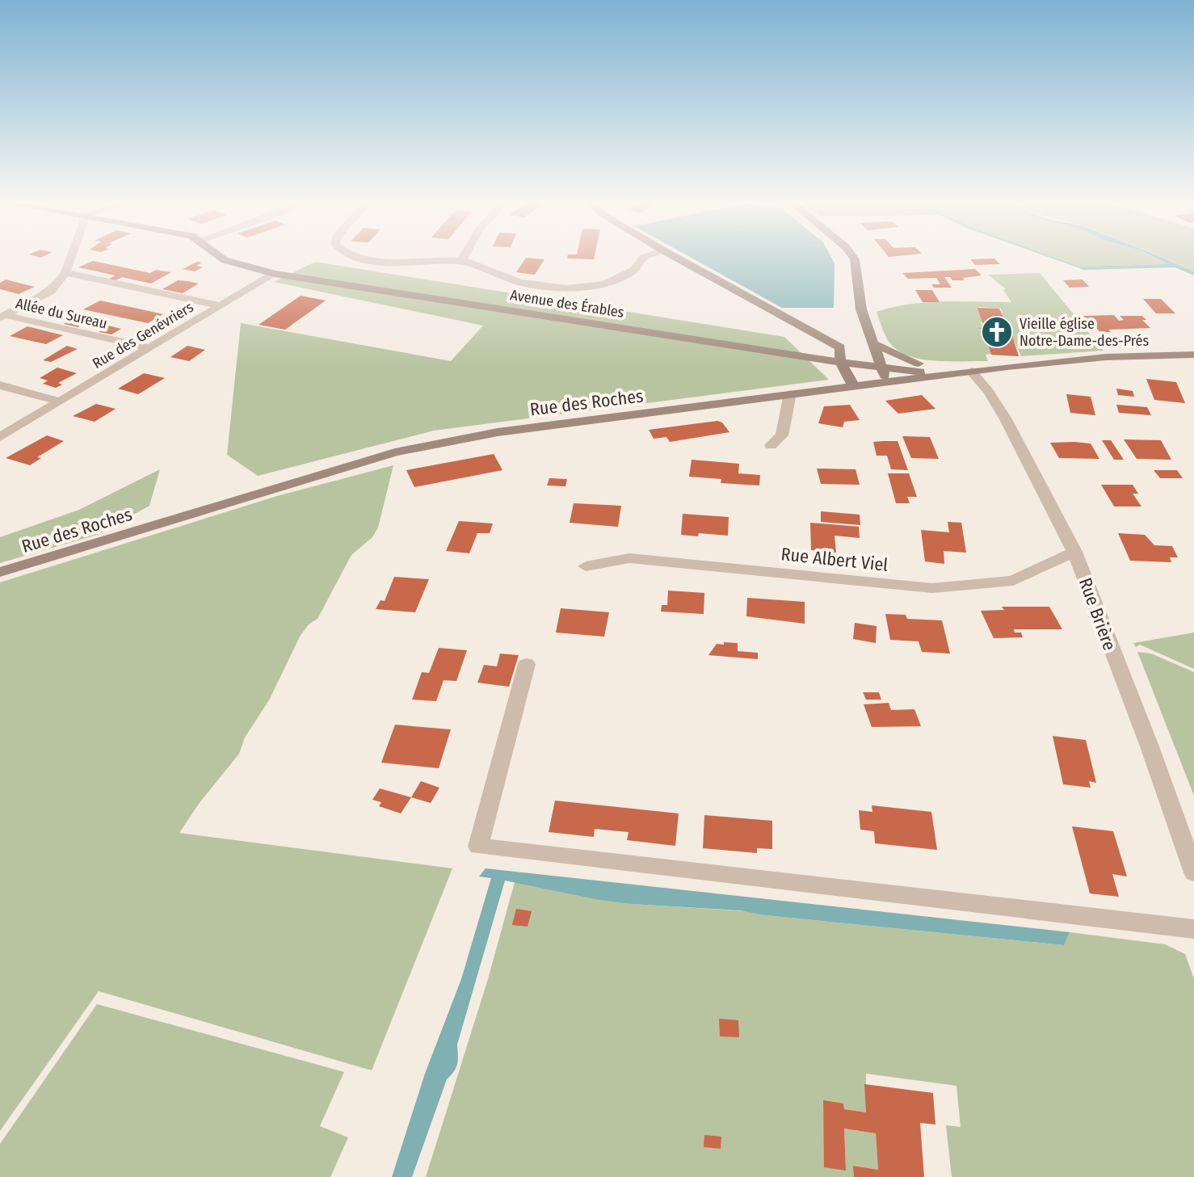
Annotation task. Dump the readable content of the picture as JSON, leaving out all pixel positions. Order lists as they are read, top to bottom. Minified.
{"streets":{"street":["Avenue des Érables","Allée du Sureau","Rue des Genévriers","Rue des Roches","Rue Albert Viel","Rue Brière"]},"crossings":[["Avenue des Érables","Rue des Genévriers"],["Avenue des Érables","Rue des Roches"],["Allée du Sureau","Rue des Genévriers"],["Rue des Roches","Rue Brière"],["Rue Albert Viel","Rue Brière"]],"places":{"church":["Vieille église Notre-Dame-des-Prés"]}}
